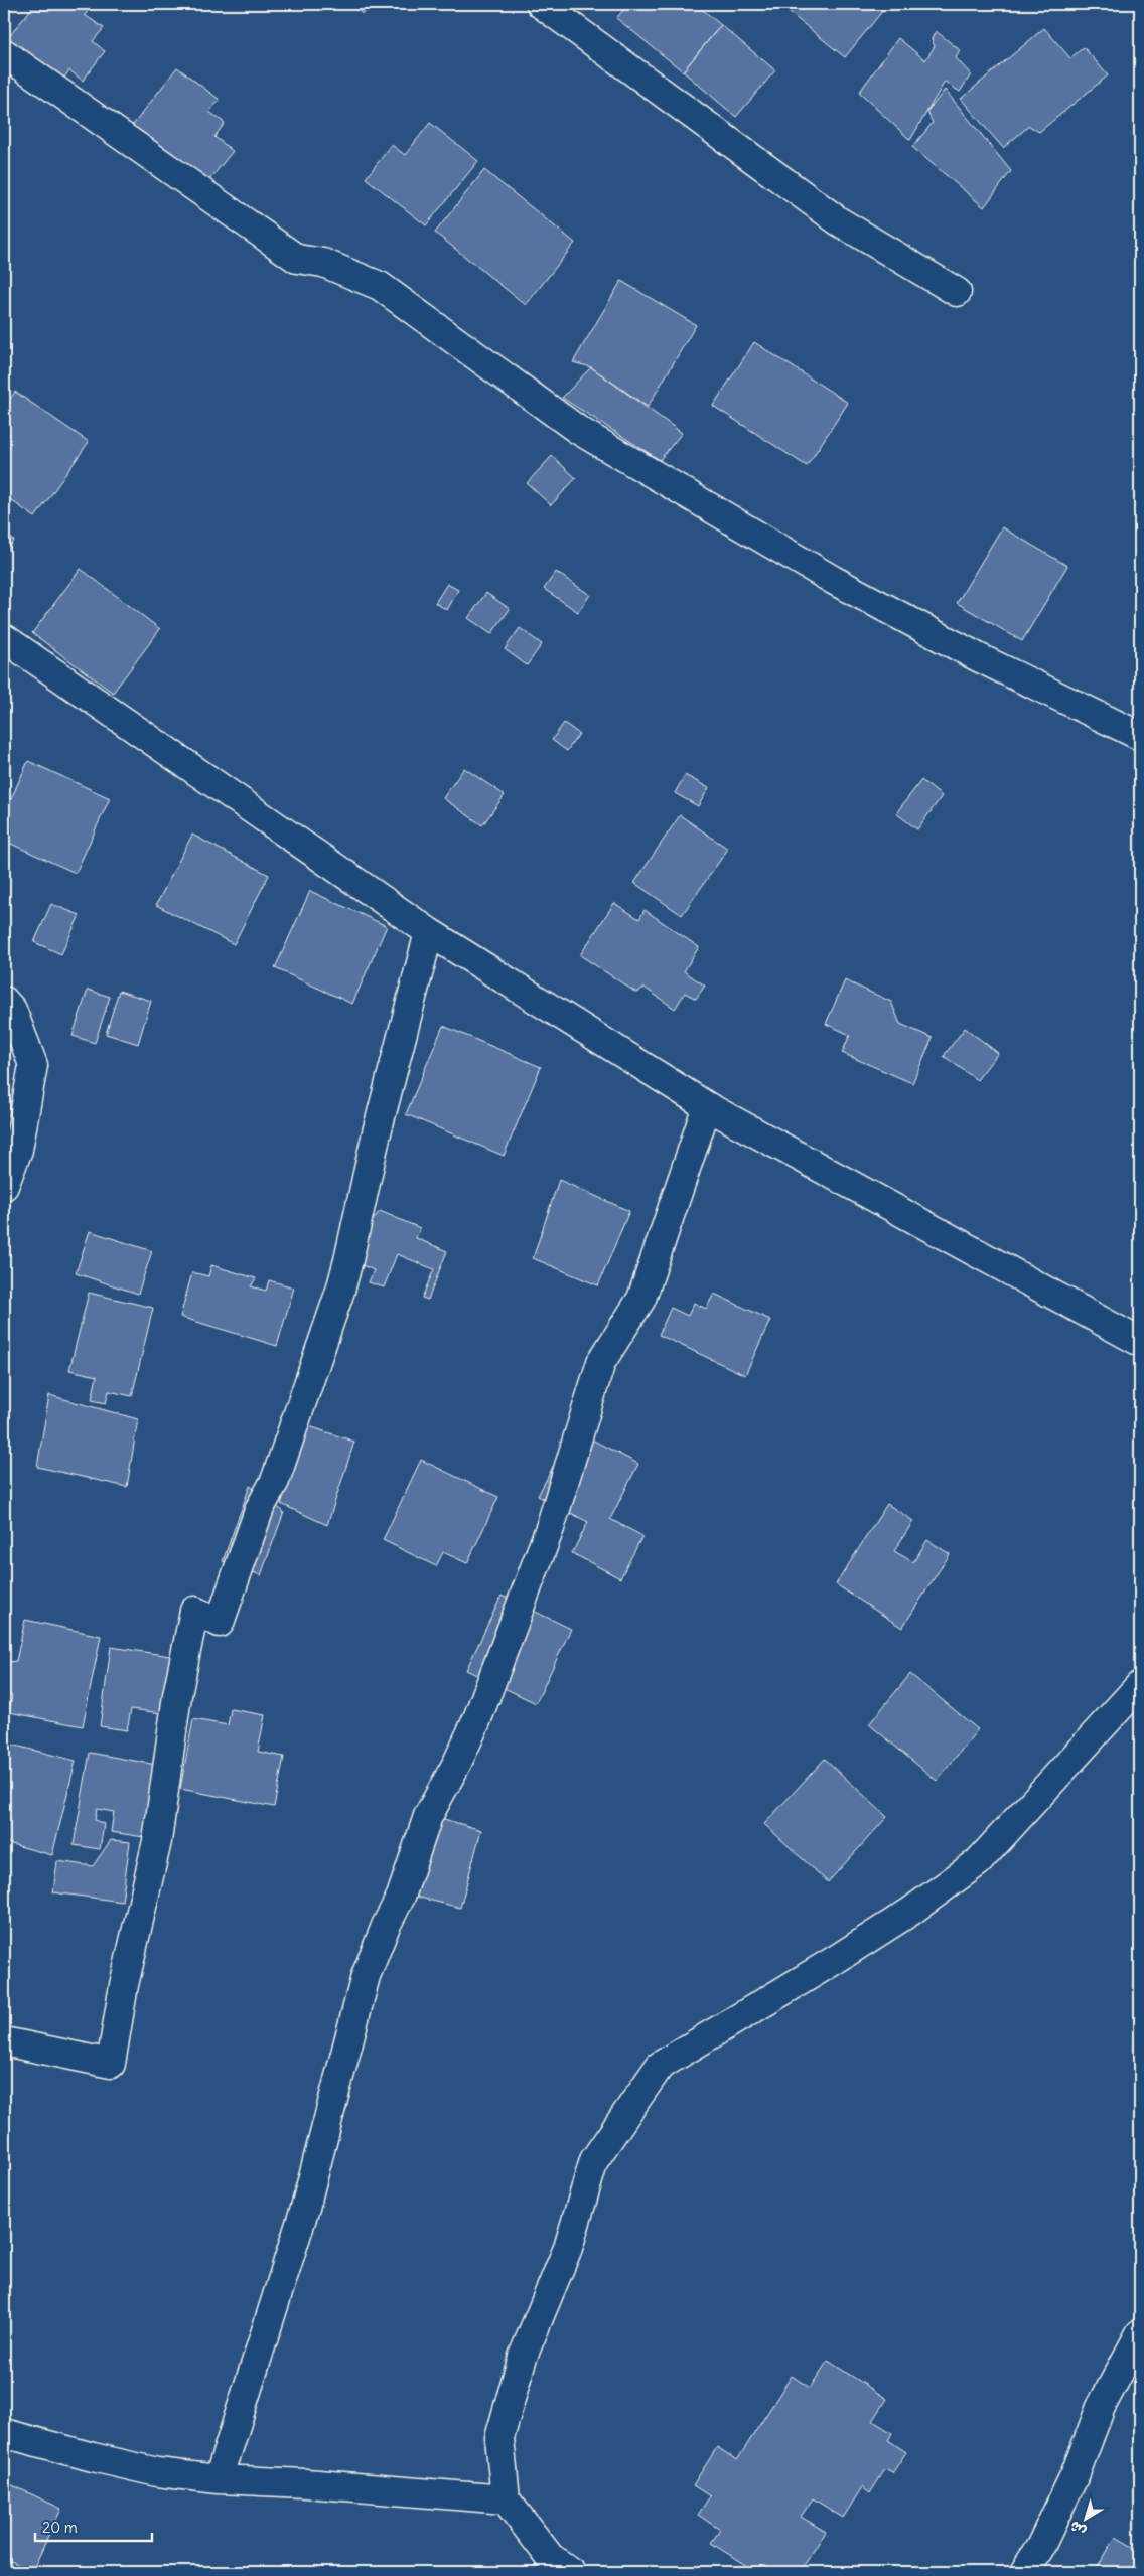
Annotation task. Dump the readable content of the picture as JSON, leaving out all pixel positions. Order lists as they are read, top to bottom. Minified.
{"scale_bar":"20 m","north":"bottom left"}
